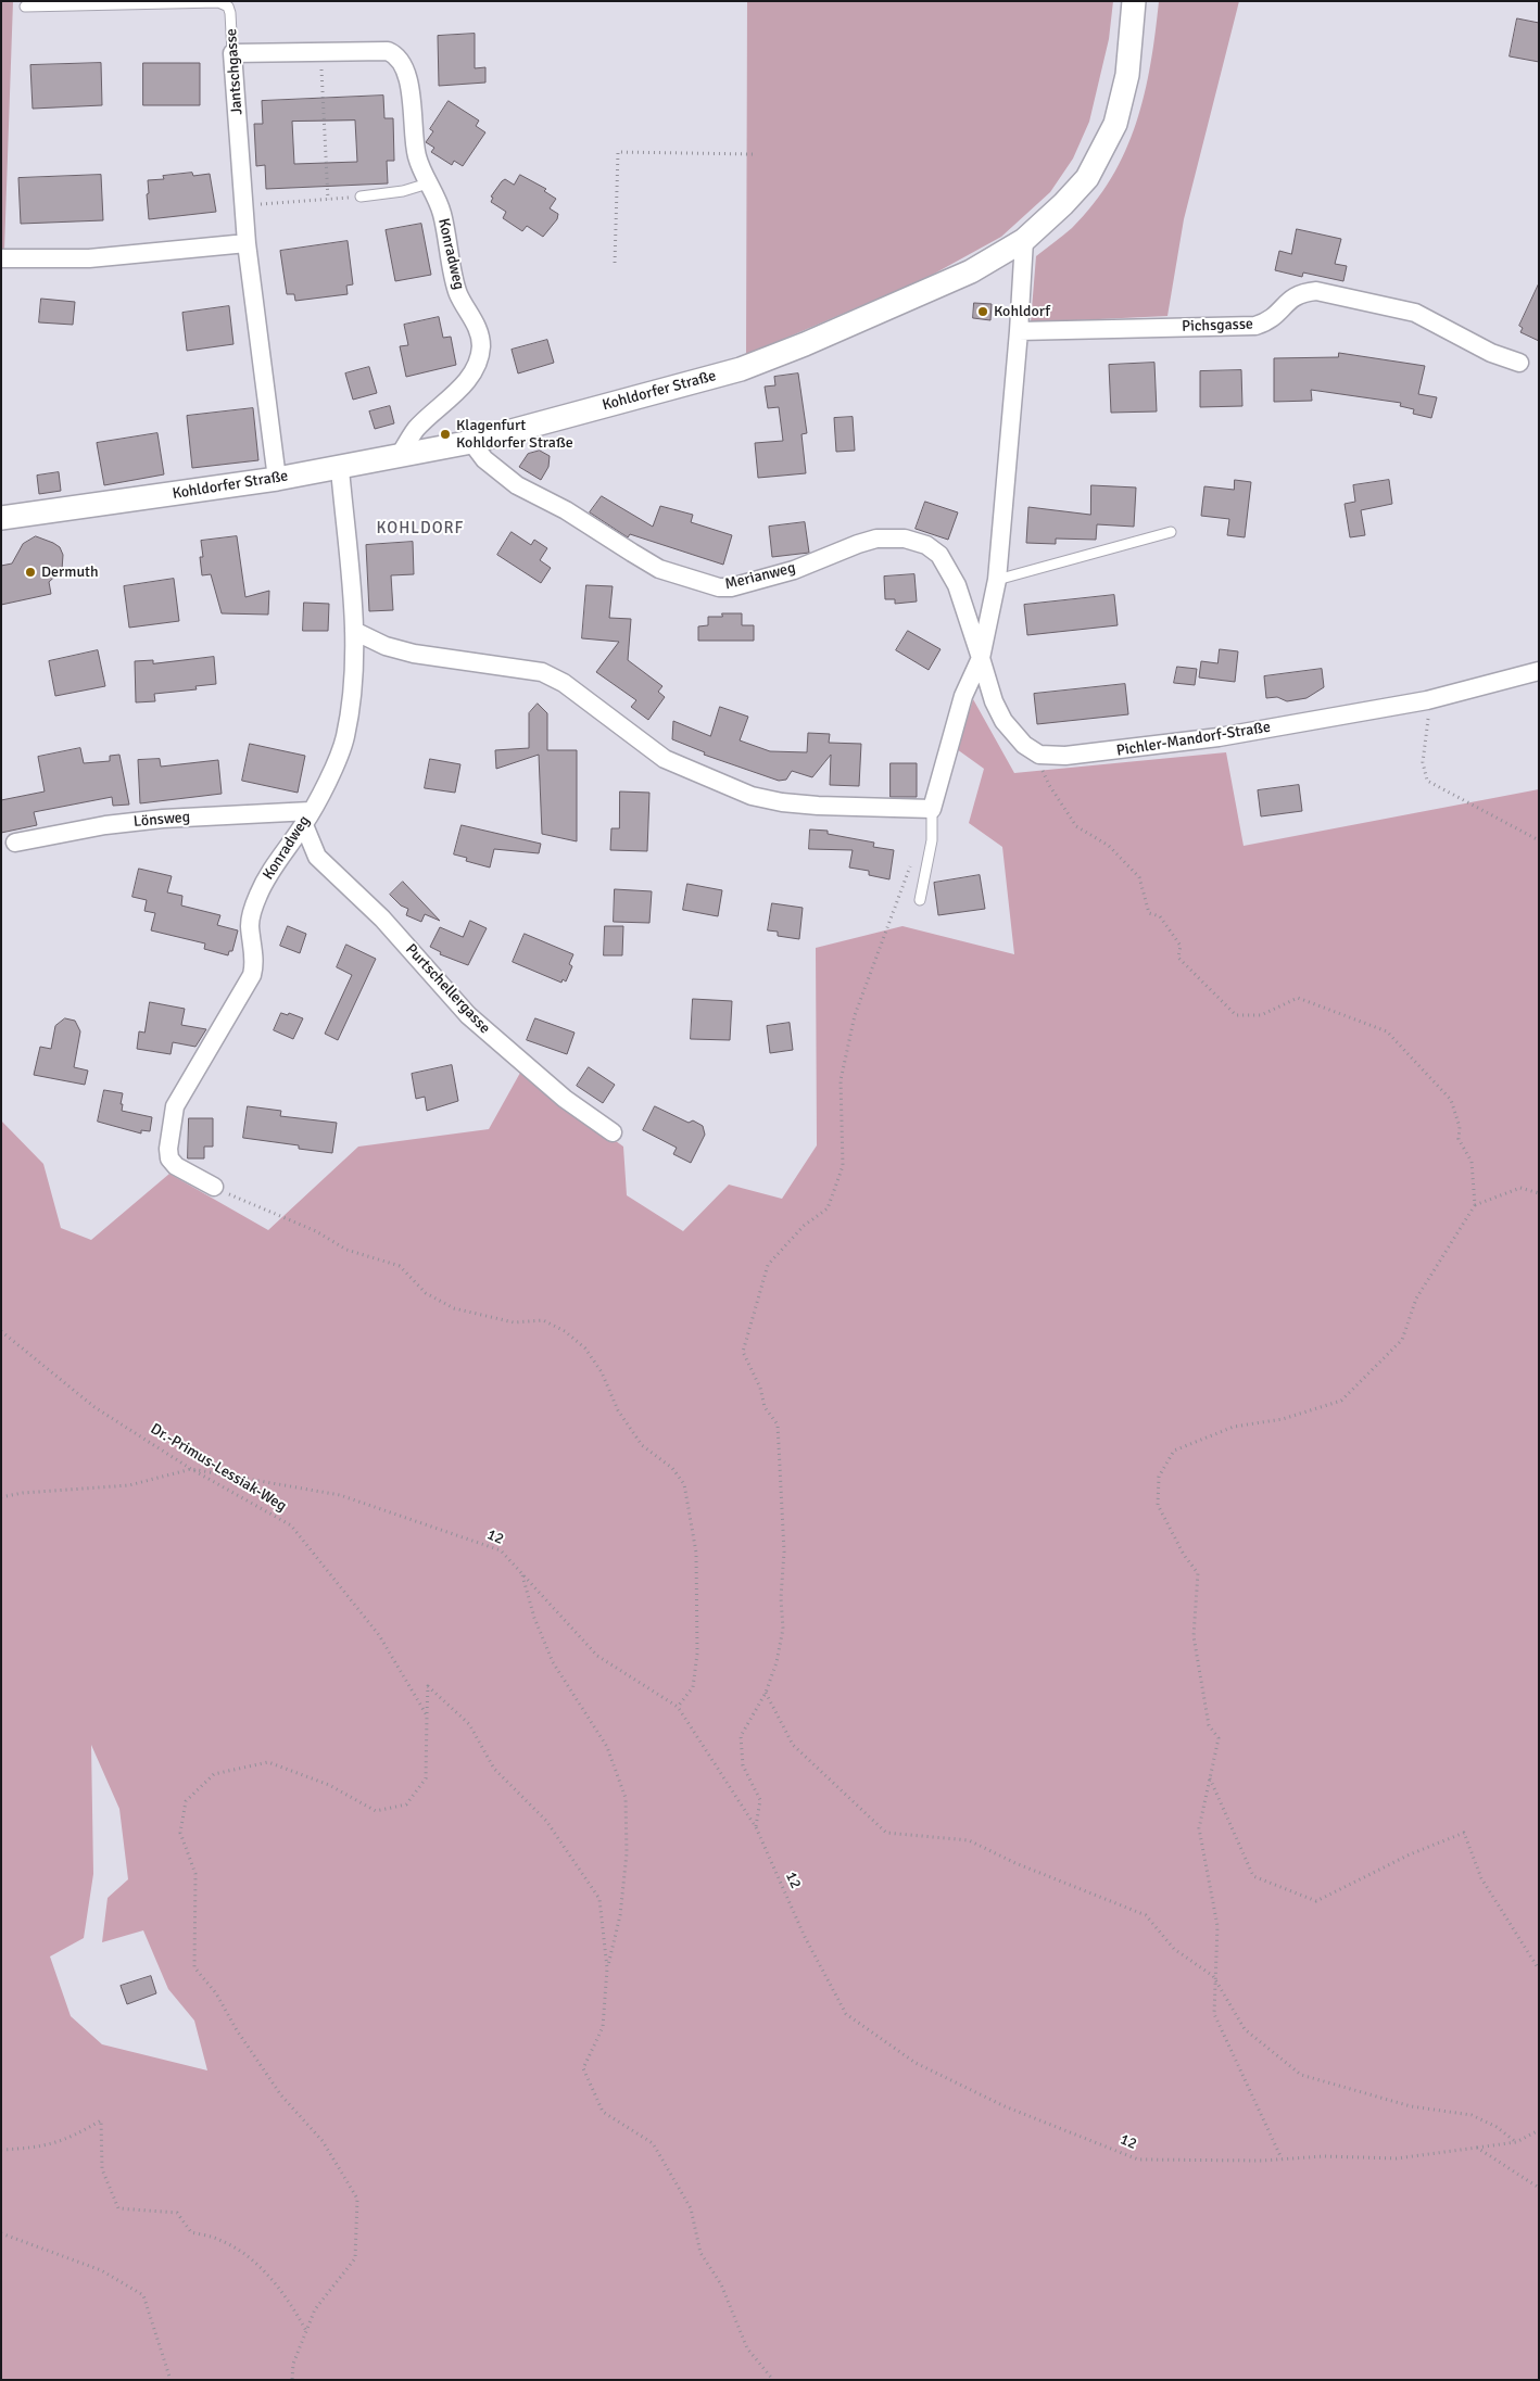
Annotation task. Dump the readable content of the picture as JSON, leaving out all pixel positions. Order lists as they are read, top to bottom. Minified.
{"streets":{"street":["Jantschgasse","Konradweg","Pichsgasse","Kohldorfer Straße","Merianweg","Pichler-Mandorf-Straße","Lönsweg","Purtschellergasse"],"path":["Dr.-Primus-Lessiak-Weg","12"]},"crossings":[["Jantschgasse","Konradweg"],["Jantschgasse","Kohldorfer Straße"],["Konradweg","Kohldorfer Straße"],["Konradweg","Lönsweg"],["Konradweg","Purtschellergasse"],["Kohldorfer Straße","Merianweg"],["Lönsweg","Purtschellergasse"],["Dr.-Primus-Lessiak-Weg","12"]],"districts":["KOHLDORF"],"places":["Kohldorf","Klagenfurt Kohldorfer Straße","Dermuth"]}
